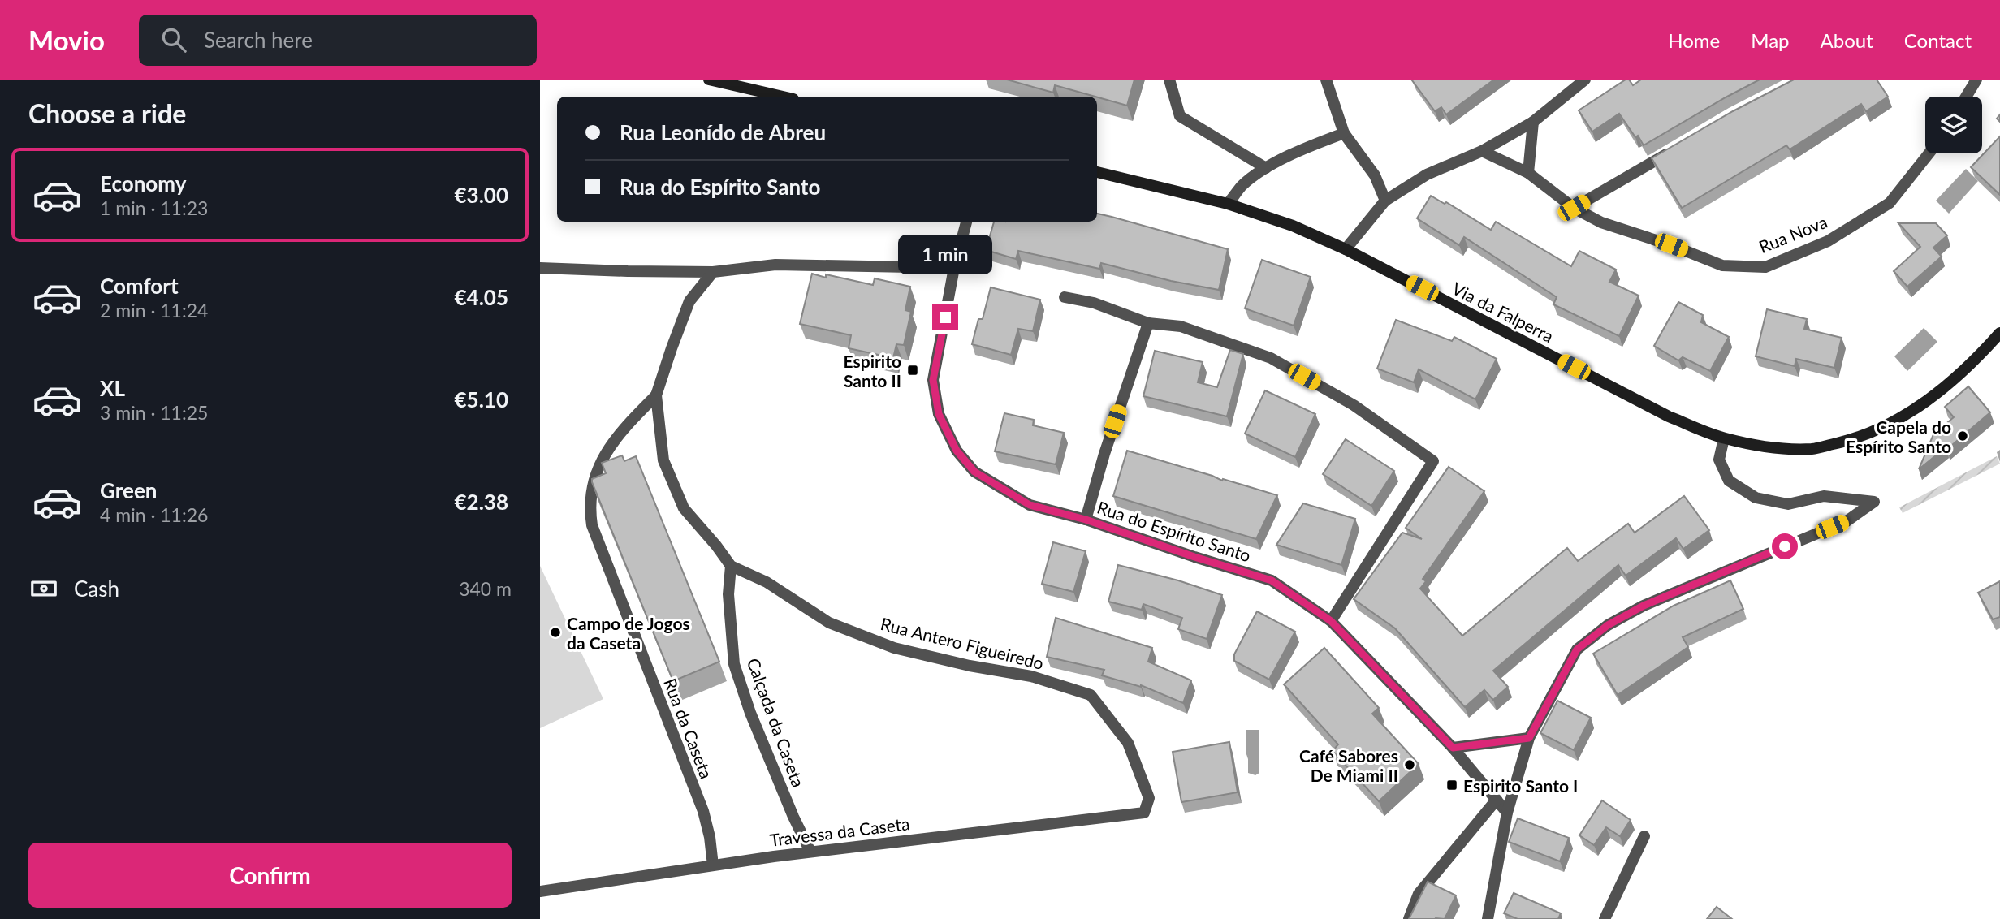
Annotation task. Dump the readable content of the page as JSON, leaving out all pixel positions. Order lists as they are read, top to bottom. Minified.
{"streets":{"main road":["Via da Falperra"],"street":["Rua Nova","Rua do Espírito Santo","Rua Antero Figueiredo","Calçada da Caseta","Rua da Caseta","Travessa da Caseta"]},"crossings":[["Rua Antero Figueiredo","Calçada da Caseta"],["Rua Antero Figueiredo","Rua da Caseta"],["Rua Antero Figueiredo","Travessa da Caseta"],["Calçada da Caseta","Travessa da Caseta"],["Rua da Caseta","Travessa da Caseta"]],"places":{"transit":["Espirito Santo II","Espirito Santo I"],"other":["Capela do Espírito Santo","Campo de Jogos da Caseta","Café Sabores De Miami II"]},"page":{"header":"Movio","search":"Search here","nav":["Home","Map","About","Contact"],"heading":"Choose a ride","banner":["Rua Leonído de Abreu","Rua do Espírito Santo"],"list":[{"name":"Economy","note":"1 min · 11:23","value":"€3.00"},{"name":"Comfort","note":"2 min · 11:24","value":"€4.05"},{"name":"XL","note":"3 min · 11:25","value":"€5.10"},{"name":"Green","note":"4 min · 11:26","value":"€2.38"}],"bubble":"1 min","pay":["Cash","340 m"],"buttons":"Confirm"}}
